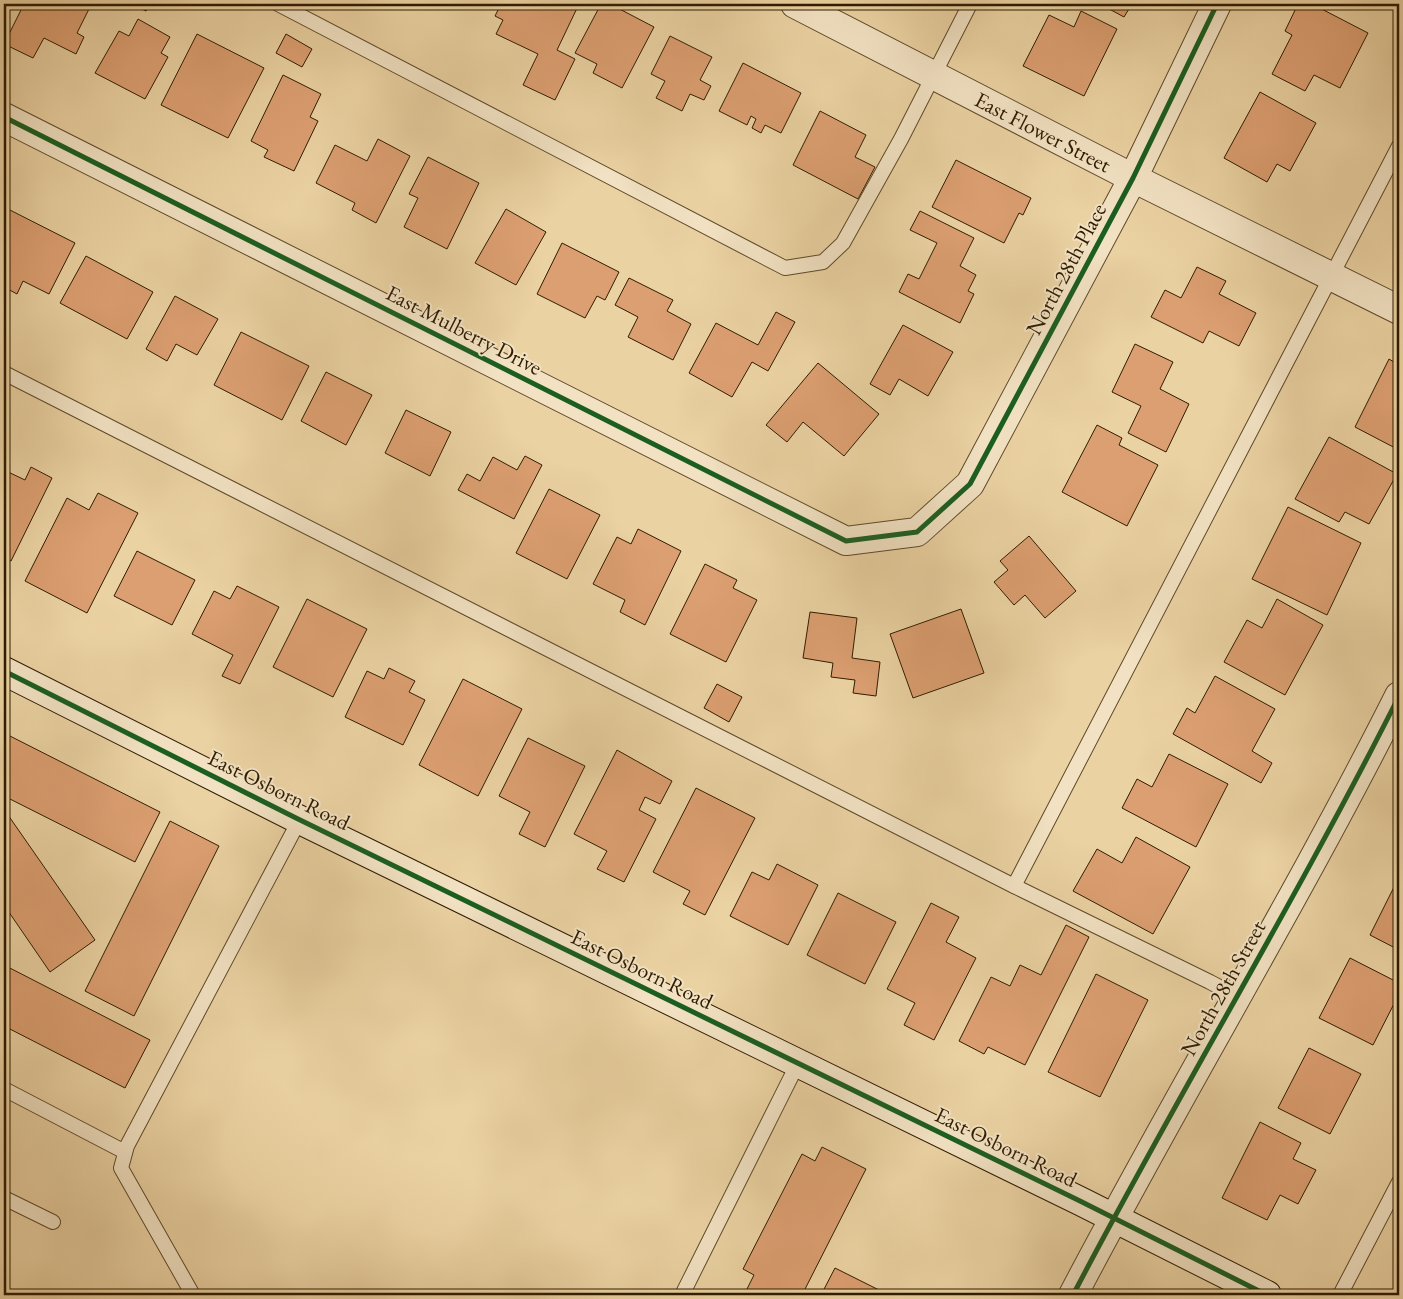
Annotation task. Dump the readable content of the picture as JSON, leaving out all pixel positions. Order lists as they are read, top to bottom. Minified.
{"streets":{"street":["East Flower Street","North 28th Place","East Mulberry Drive","East Osborn Road","North 28th Street"]},"crossings":[["East Flower Street","North 28th Place"],["North 28th Place","East Mulberry Drive"],["East Osborn Road","North 28th Street"]]}
